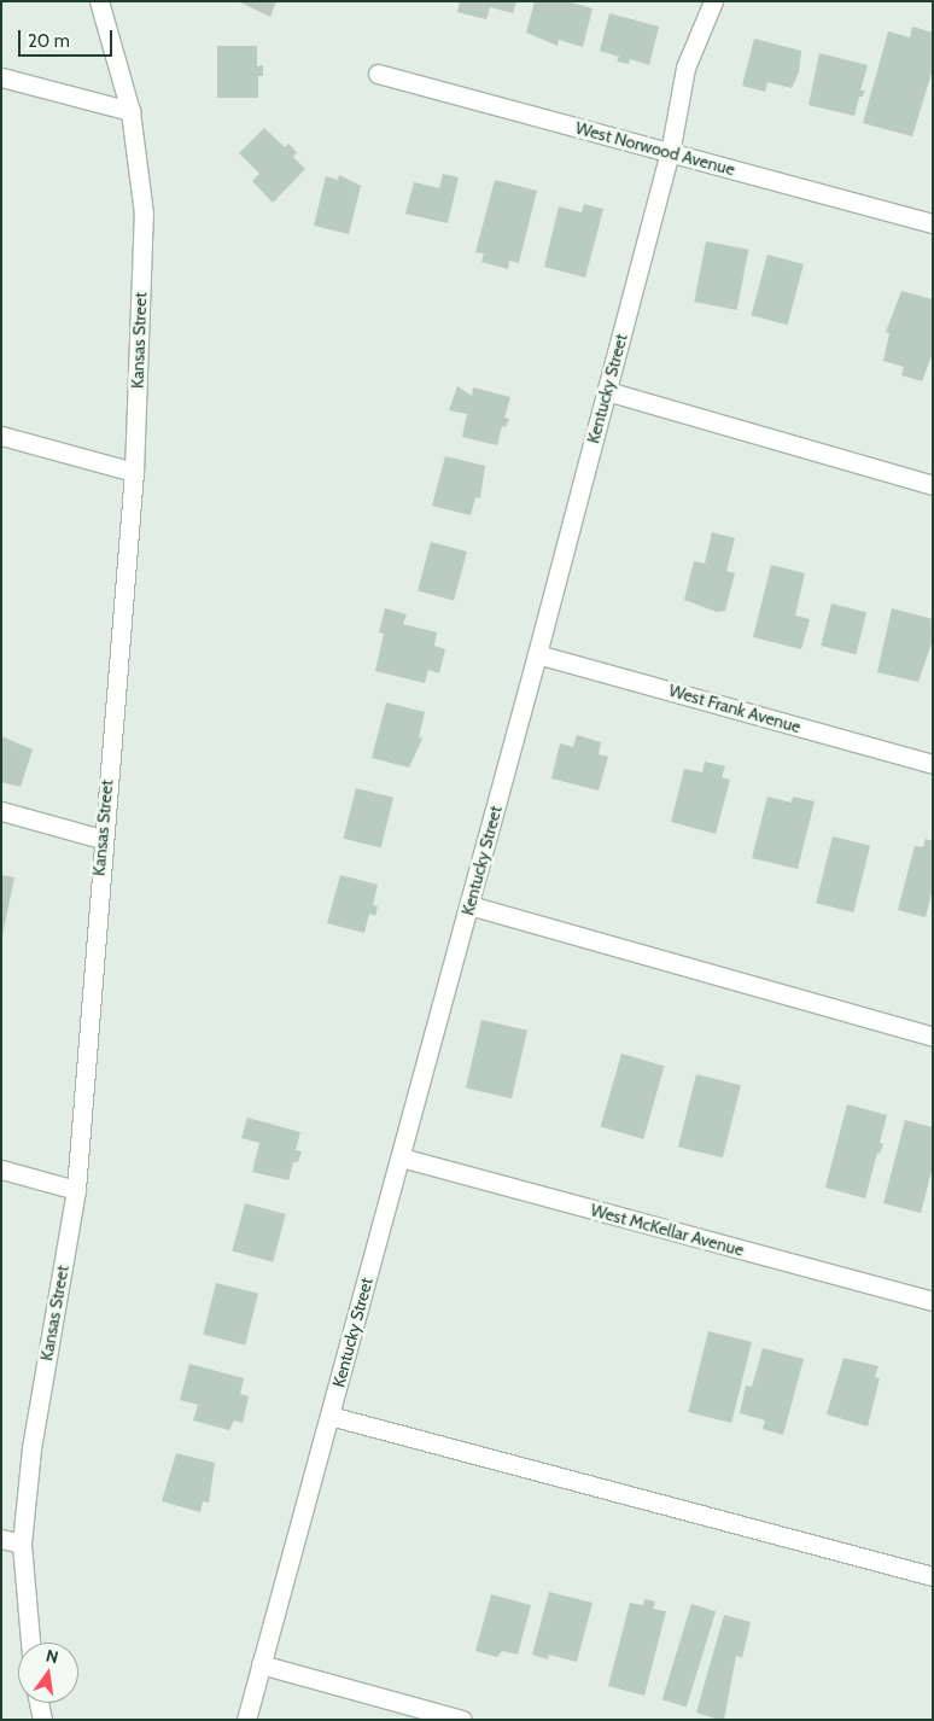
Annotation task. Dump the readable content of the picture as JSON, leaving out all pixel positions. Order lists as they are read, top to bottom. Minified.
{"streets":{"street":["West Norwood Avenue","Kansas Street","Kentucky Street","West Frank Avenue","West McKellar Avenue"]},"crossings":[["West Norwood Avenue","Kentucky Street"],["Kentucky Street","West Frank Avenue"],["Kentucky Street","West McKellar Avenue"]],"scale_bar":"20 m","north":"top"}
